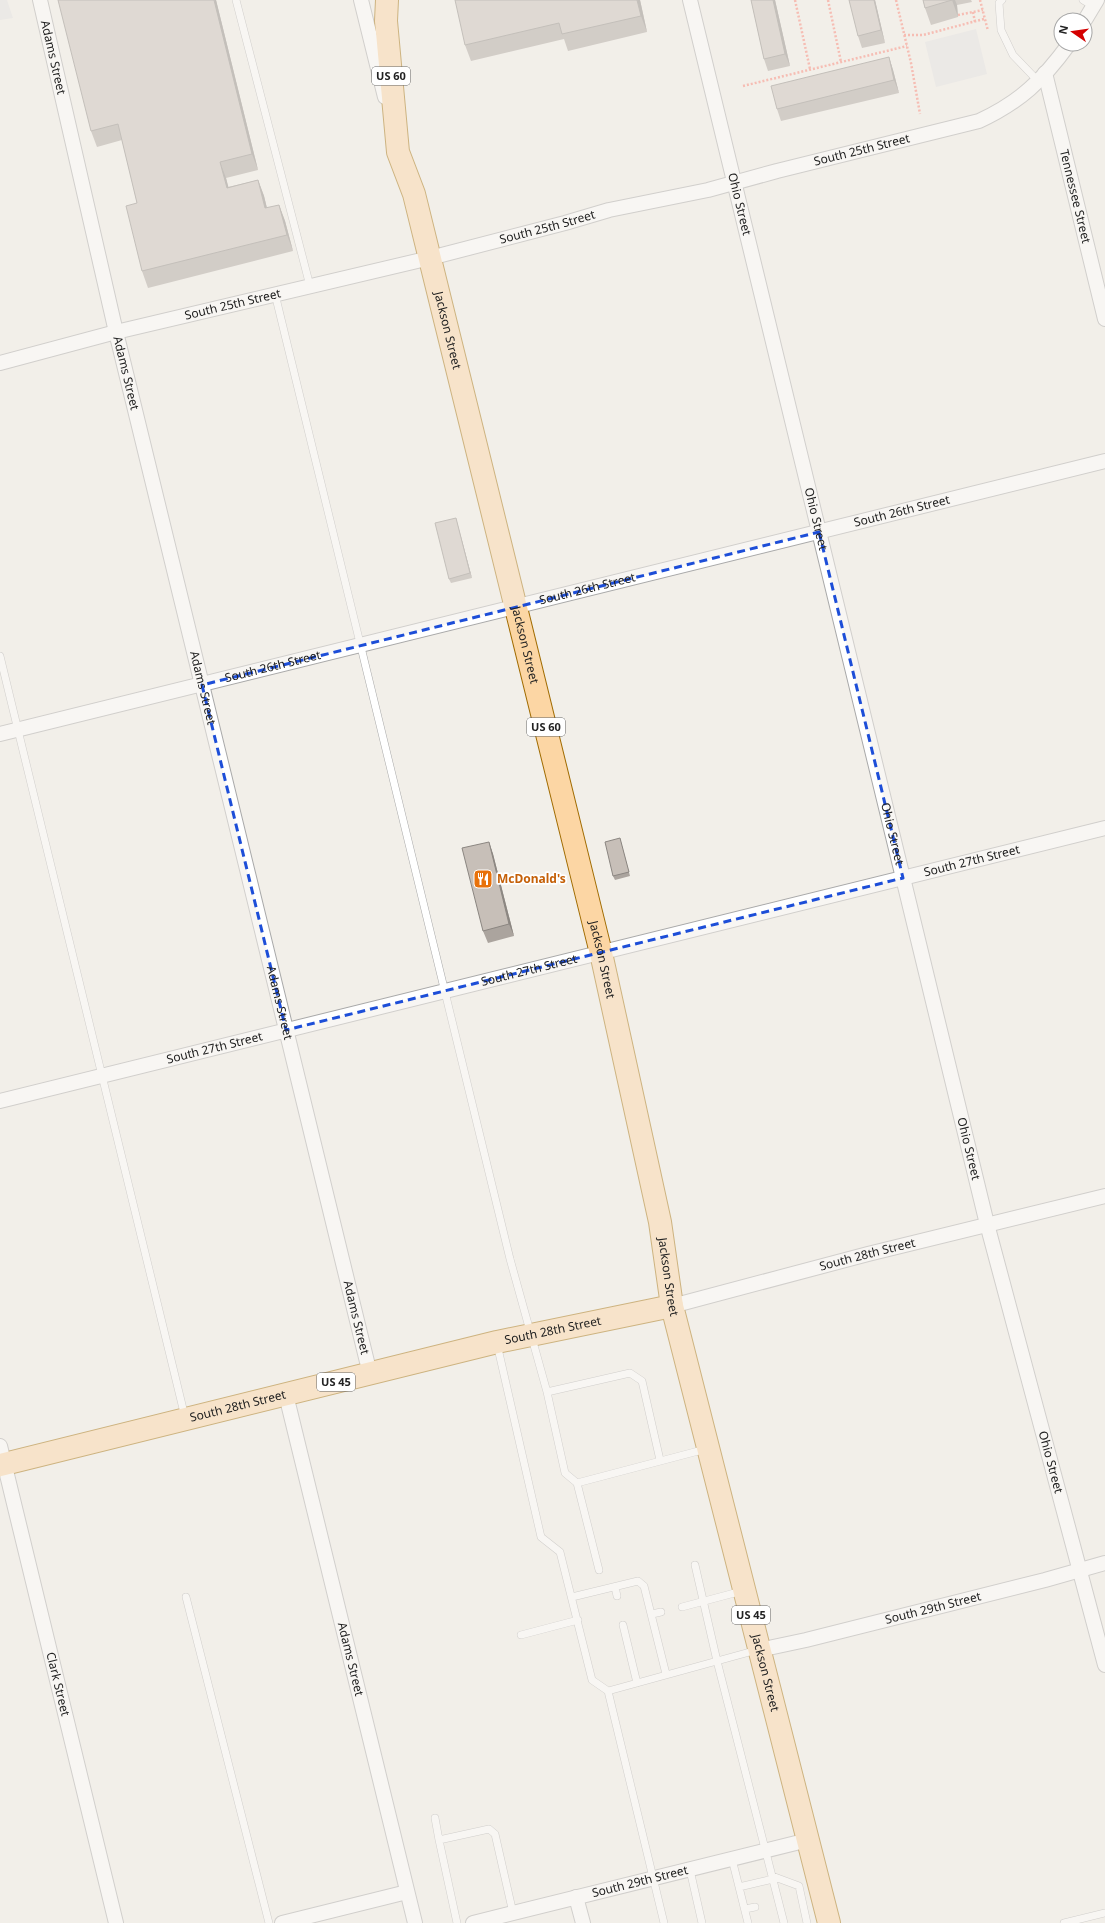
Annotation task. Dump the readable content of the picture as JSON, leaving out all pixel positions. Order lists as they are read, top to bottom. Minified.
{"streets":{"main road":["US 60","Jackson Street","South 28th Street","US 45"],"street":["Adams Street","South 25th Street","Tennessee Street","Ohio Street","South 26th Street","South 27th Street","South 29th Street","Clark Street"]},"crossings":[["Adams Street","South 25th Street"],["Adams Street","South 26th Street"],["Adams Street","South 27th Street"],["Adams Street","South 28th Street"],["US 60","Jackson Street"],["South 25th Street","Tennessee Street"],["South 25th Street","Ohio Street"],["South 25th Street","Jackson Street"],["Ohio Street","South 26th Street"],["Ohio Street","South 27th Street"],["Ohio Street","South 28th Street"],["Ohio Street","South 29th Street"],["Jackson Street","South 26th Street"],["Jackson Street","South 27th Street"],["Jackson Street","South 28th Street"],["Jackson Street","South 29th Street"],["South 28th Street","Clark Street"]],"places":{"restaurant":["McDonald's"]},"north":"left"}
